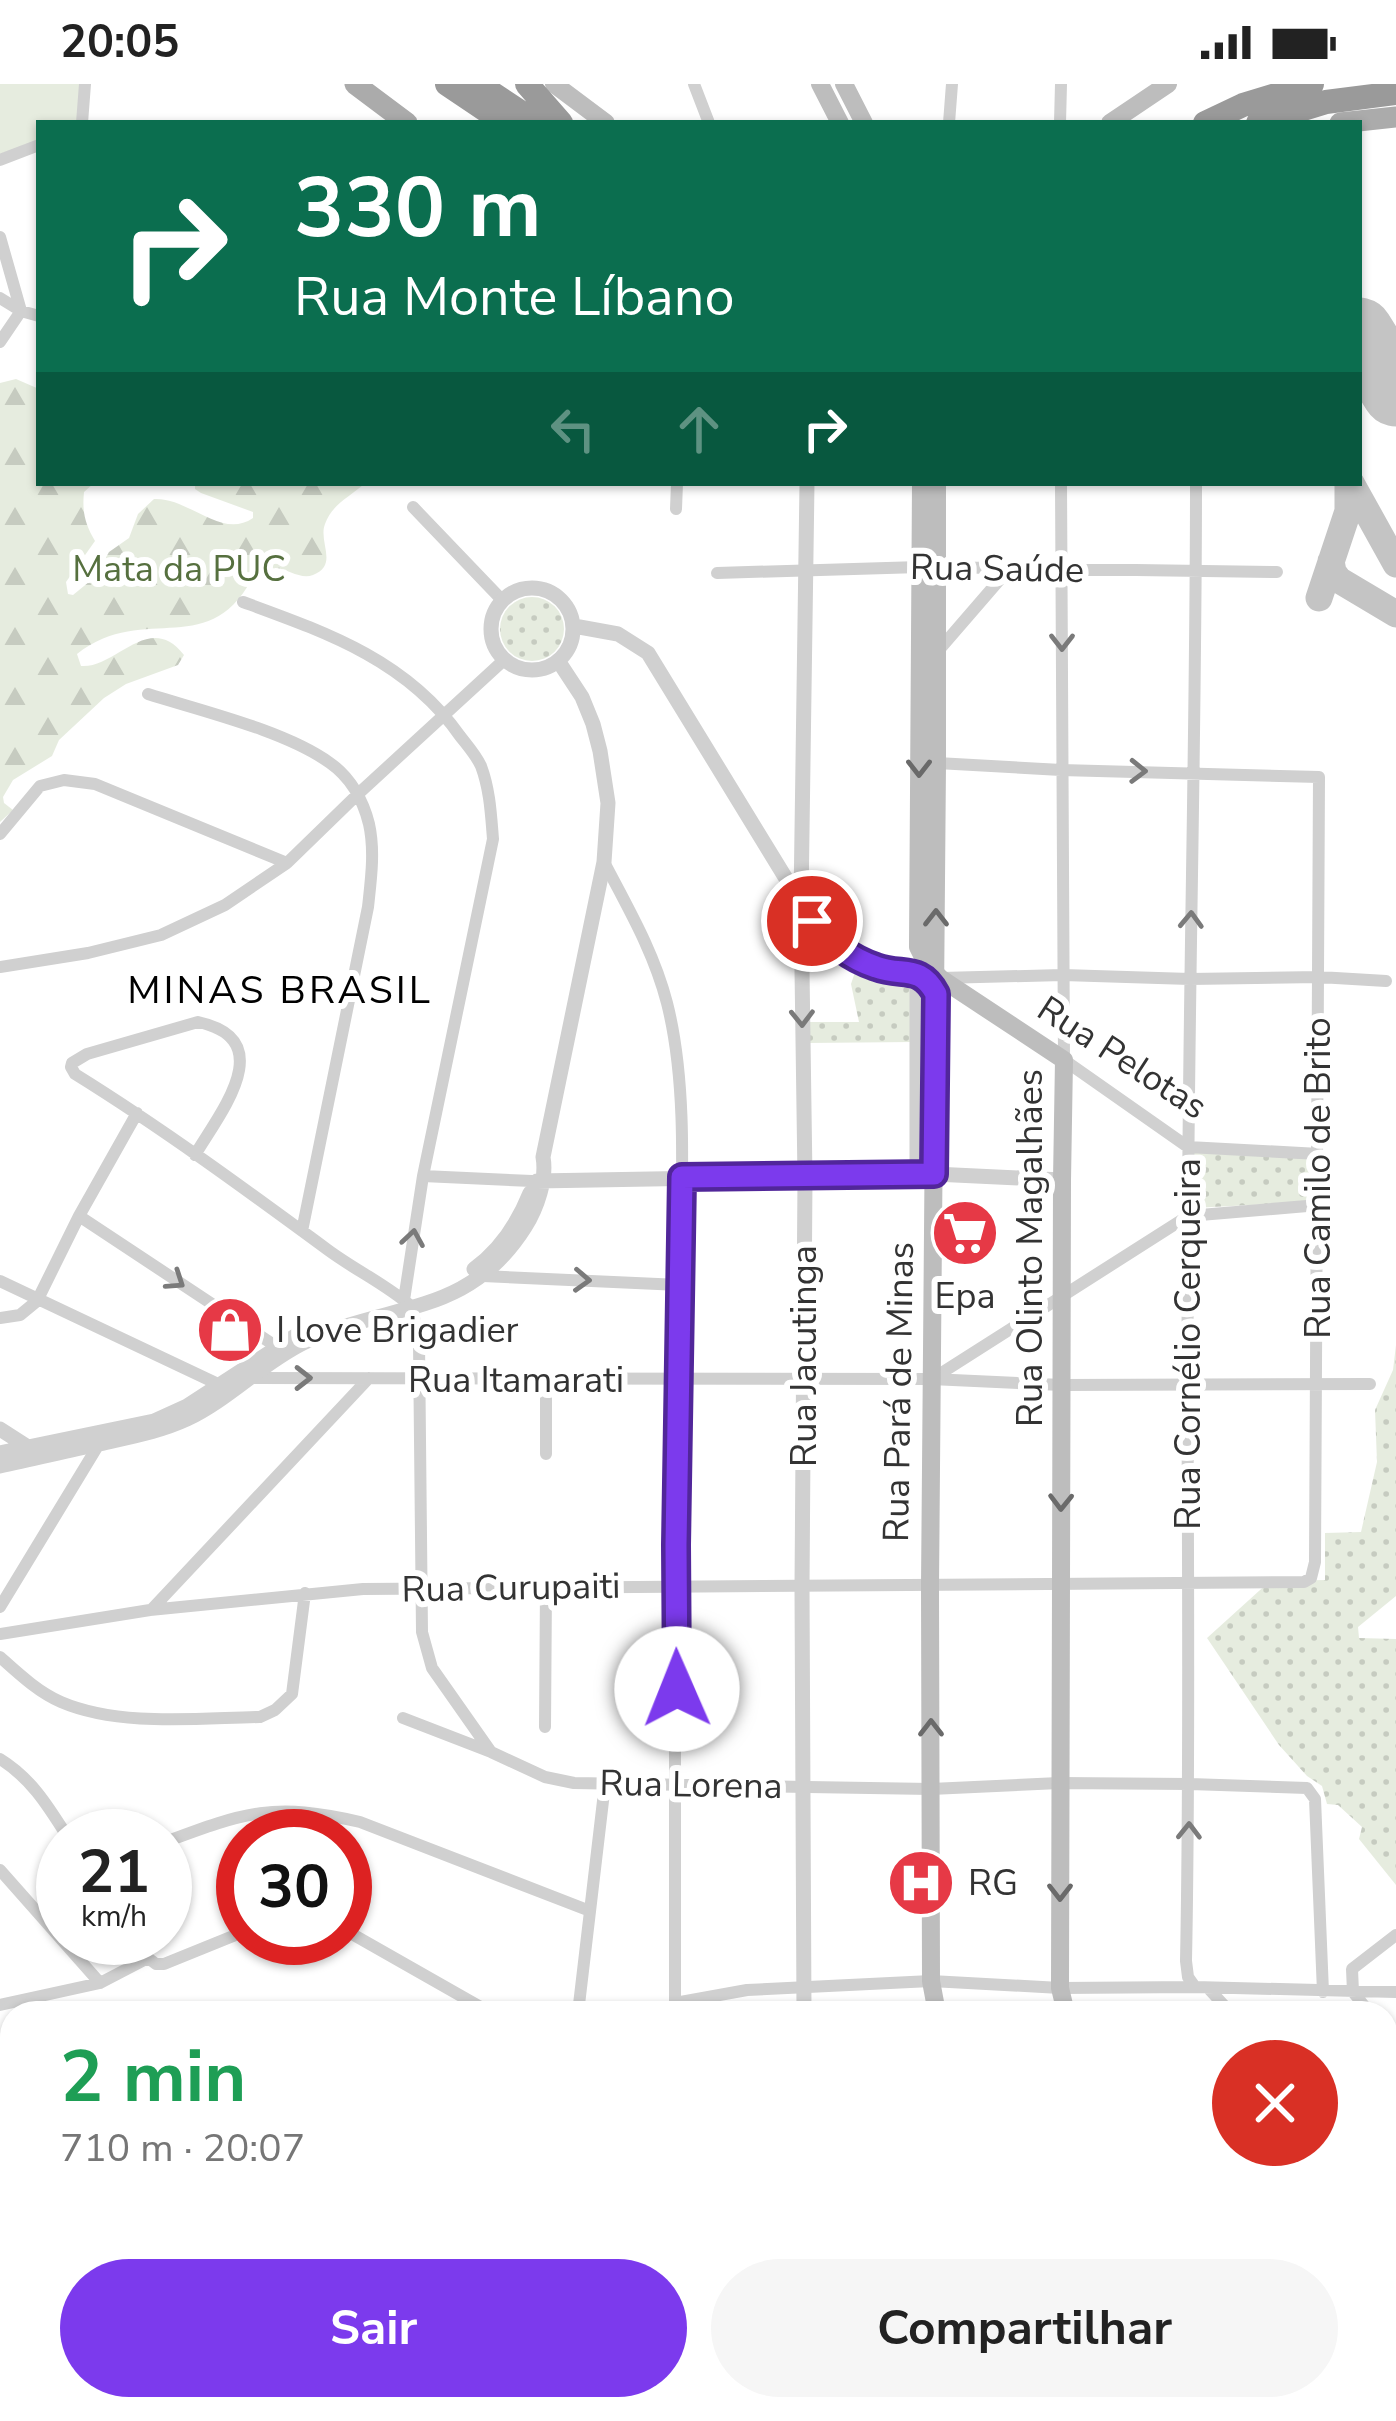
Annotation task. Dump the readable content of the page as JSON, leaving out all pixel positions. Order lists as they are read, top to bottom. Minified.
{"streets":{"main road":["Rua Pelotas","Rua Olinto Magalhães","Rua Pará de Minas"],"street":["Rua Saúde","Rua Camilo de Brito","Rua Cornélio Cerqueira","Rua Jacutinga","Rua Itamarati","Rua Curupaiti","Rua Lorena"]},"crossings":[["Rua Saúde","Rua Olinto Magalhães"],["Rua Saúde","Rua Cornélio Cerqueira"],["Rua Saúde","Rua Jacutinga"],["Rua Saúde","Rua Pará de Minas"],["Rua Pelotas","Rua Camilo de Brito"],["Rua Pelotas","Rua Olinto Magalhães"],["Rua Pelotas","Rua Cornélio Cerqueira"],["Rua Pelotas","Rua Pará de Minas"],["Rua Camilo de Brito","Rua Cornélio Cerqueira"],["Rua Camilo de Brito","Rua Itamarati"],["Rua Camilo de Brito","Rua Curupaiti"],["Rua Olinto Magalhães","Rua Itamarati"],["Rua Olinto Magalhães","Rua Curupaiti"],["Rua Olinto Magalhães","Rua Lorena"],["Rua Cornélio Cerqueira","Rua Itamarati"],["Rua Cornélio Cerqueira","Rua Curupaiti"],["Rua Cornélio Cerqueira","Rua Lorena"],["Rua Jacutinga","Rua Itamarati"],["Rua Jacutinga","Rua Curupaiti"],["Rua Jacutinga","Rua Lorena"],["Rua Itamarati","Rua Pará de Minas"],["Rua Itamarati","Rua Lorena"],["Rua Pará de Minas","Rua Curupaiti"],["Rua Pará de Minas","Rua Lorena"],["Rua Curupaiti","Rua Lorena"]],"one_way":["Rua Olinto Magalhães"],"districts":["MINAS BRASIL"],"parks":["Mata da PUC"],"places":{"supermarket":["Epa"],"shop":["I love Brigadier"],"hospital":["RG"]},"page":{"status":"20:05","turn":["330 m","Rua Monte Líbano"],"speed":"21 km/h","limit":"30","heading":["2 min","710 m · 20:07"],"buttons":["Sair","Compartilhar"]}}
